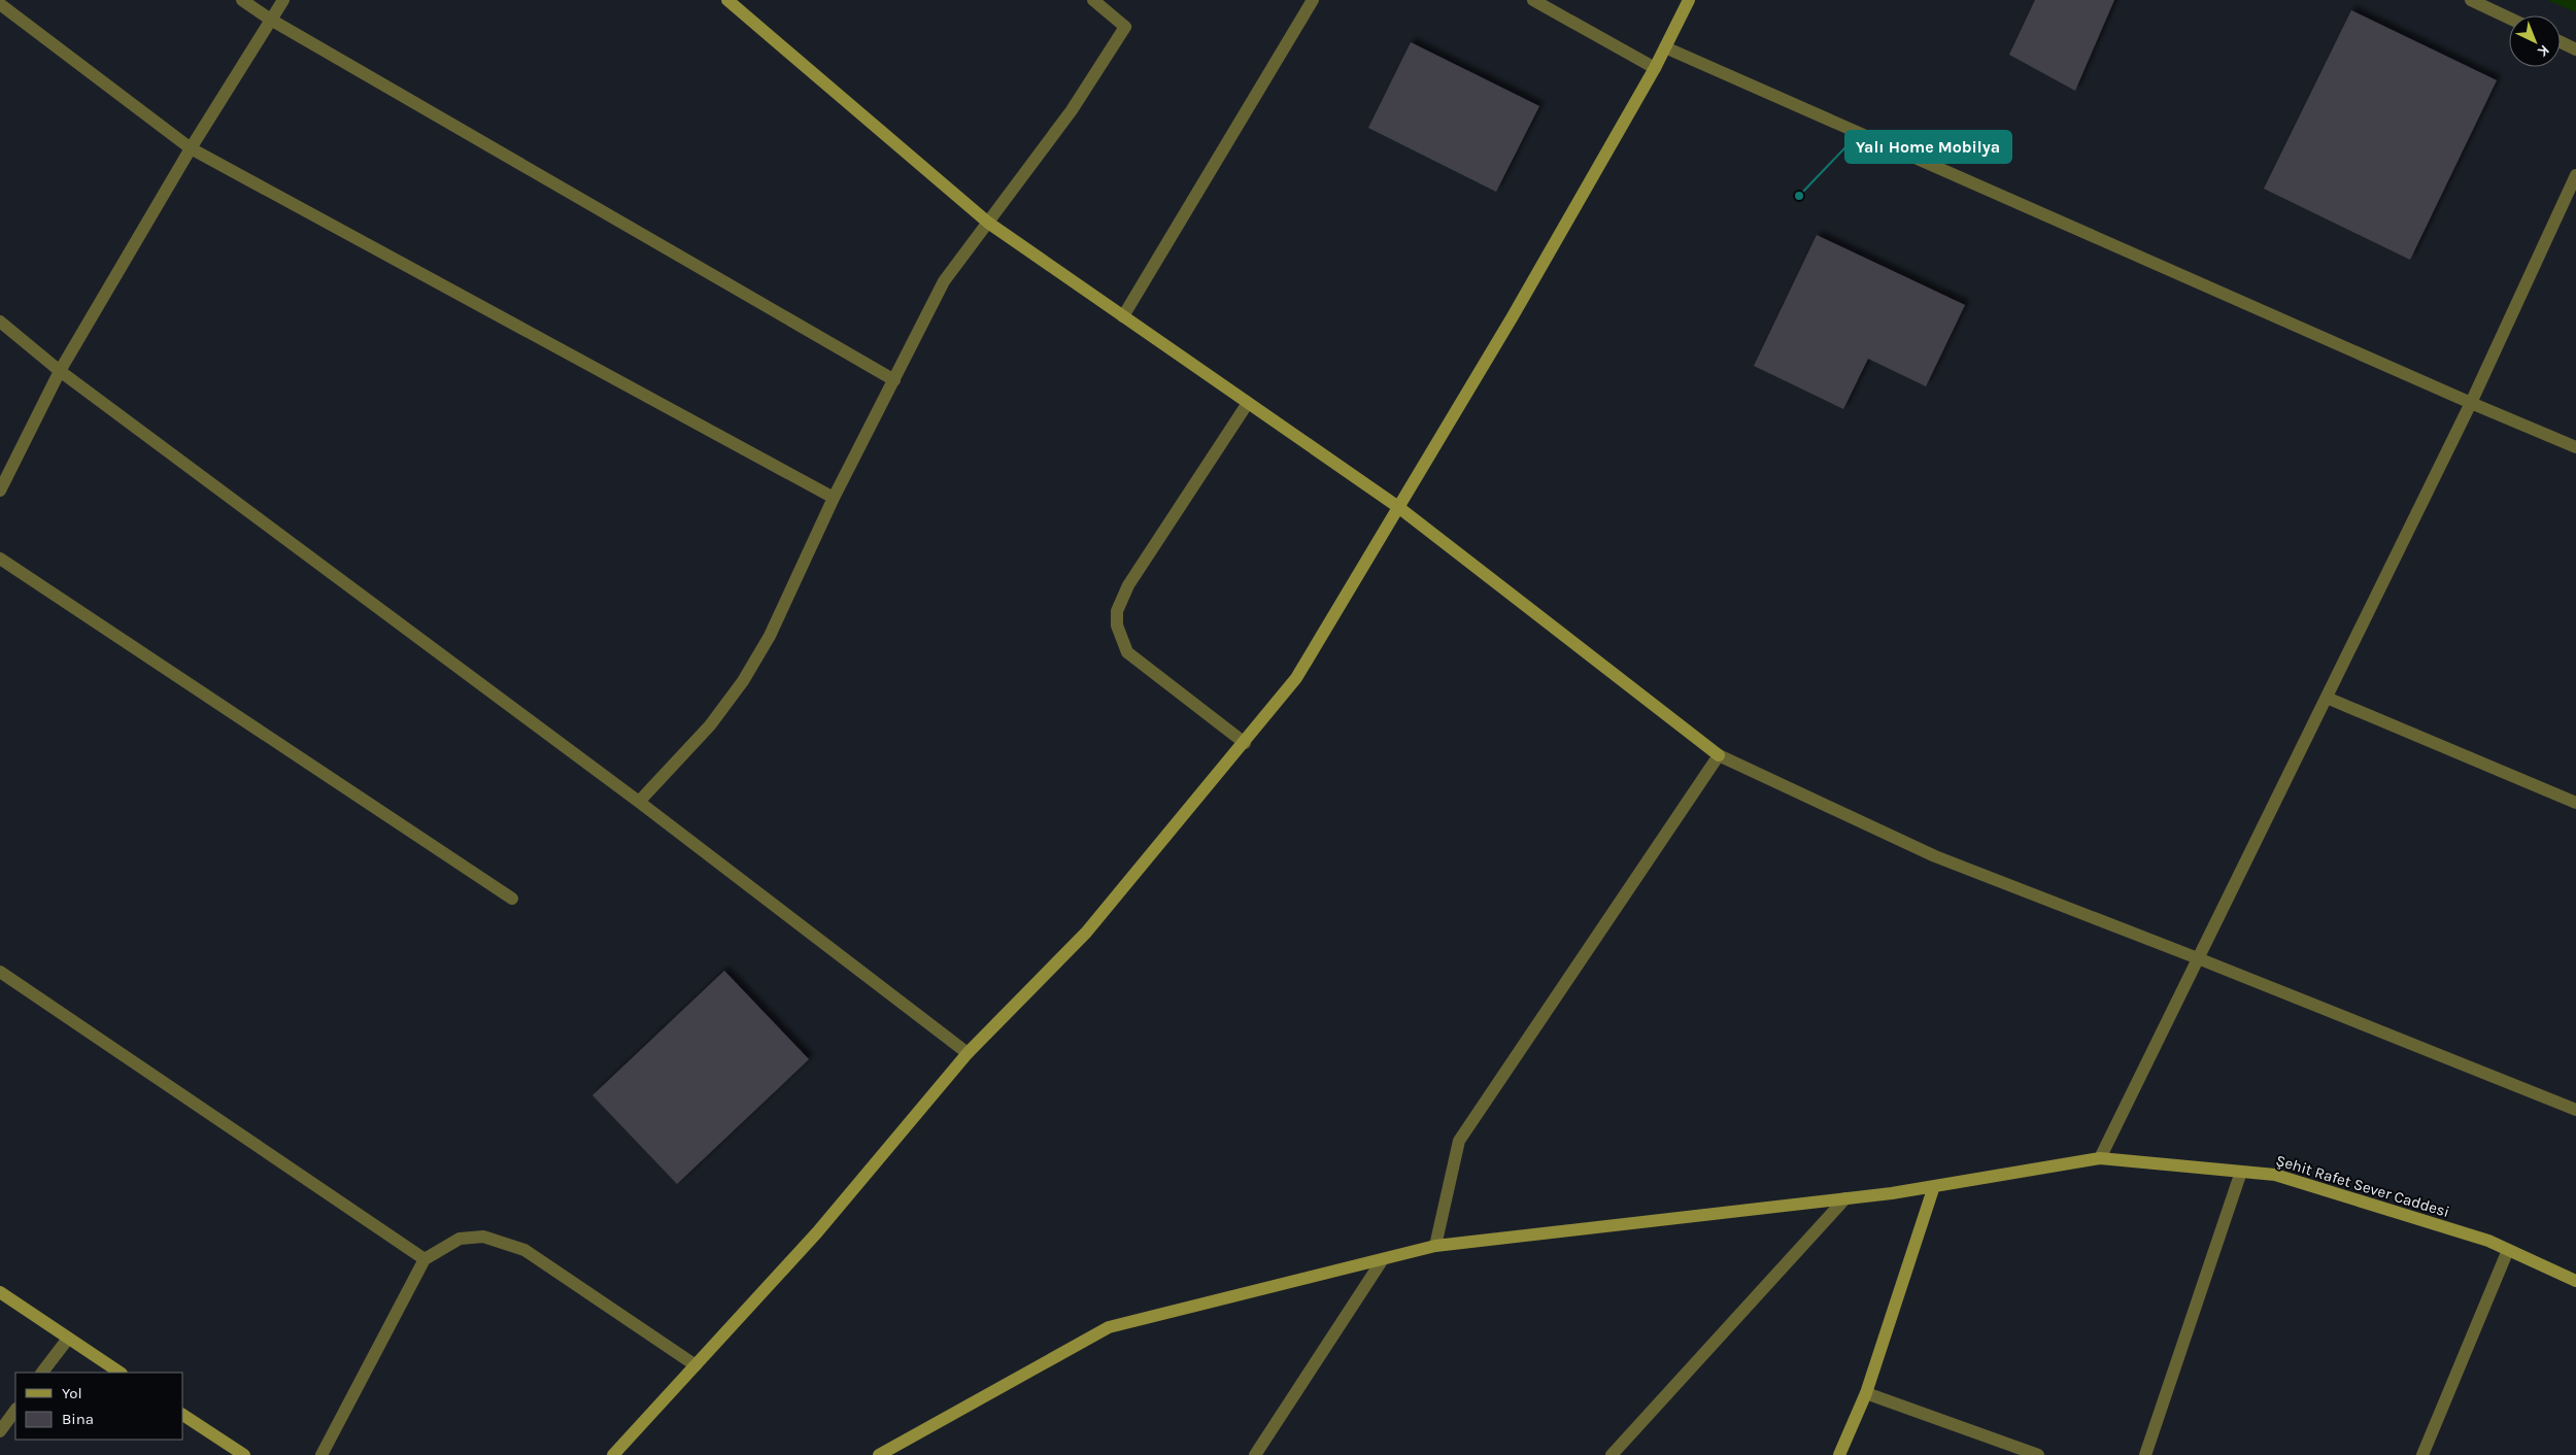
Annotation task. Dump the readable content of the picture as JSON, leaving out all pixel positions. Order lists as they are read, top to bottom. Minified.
{"streets":{"street":["Şehit Rafet Sever Caddesi"]},"places":["Yalı Home Mobilya"],"legend":["Yol","Bina"],"north":"bottom right"}
